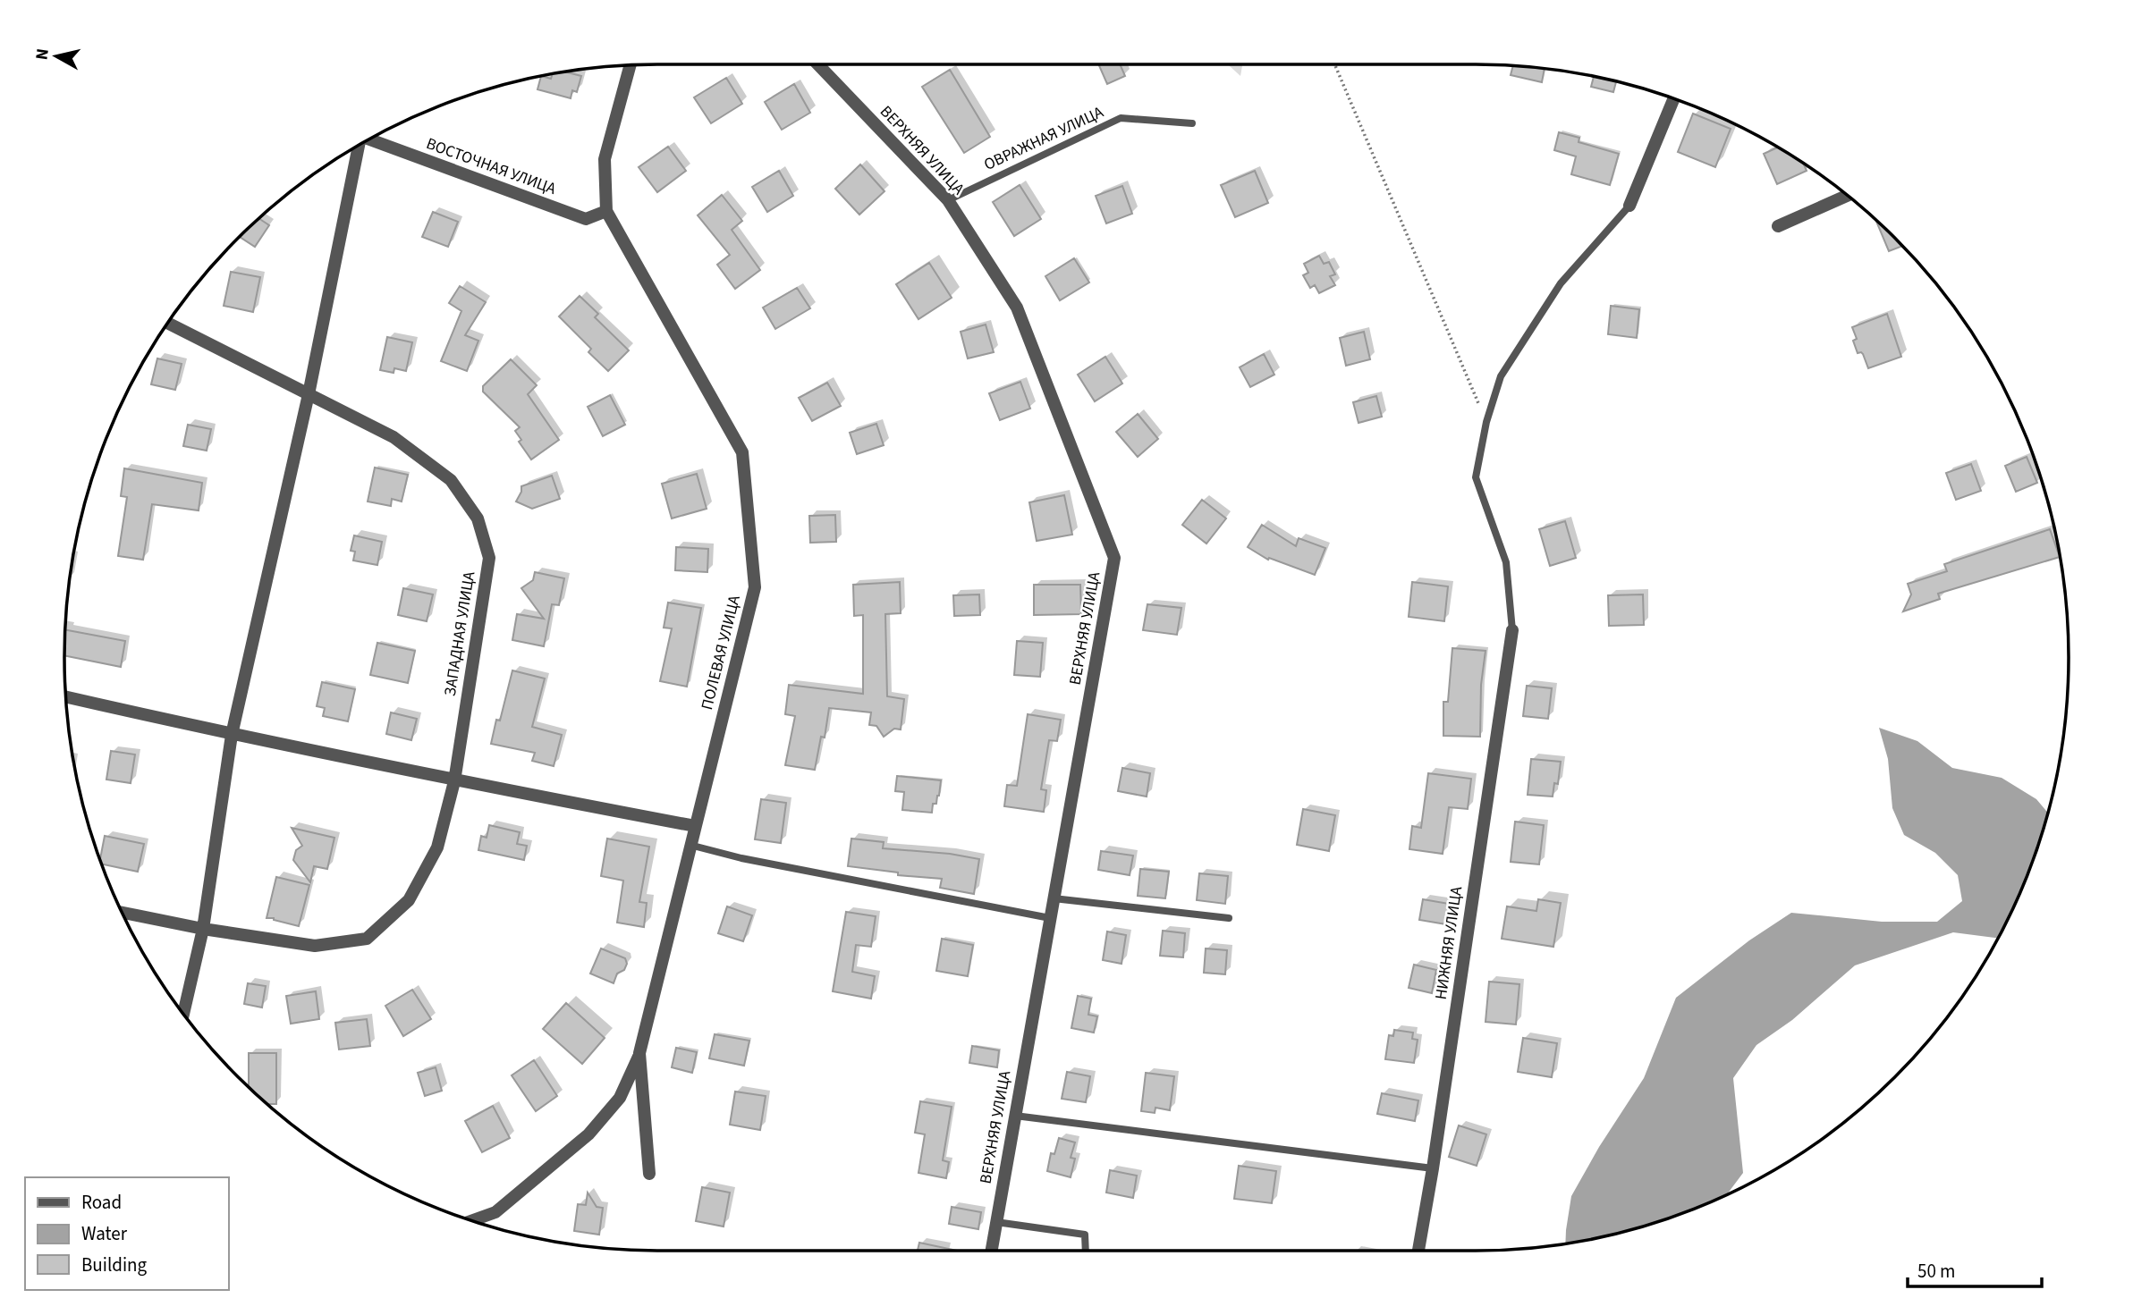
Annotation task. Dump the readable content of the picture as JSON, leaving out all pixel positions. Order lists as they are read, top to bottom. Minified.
{"streets":{"street":["ВЕРХНЯЯ УЛИЦА","ВОСТОЧНАЯ УЛИЦА","ЗАПАДНАЯ УЛИЦА","ПОЛЕВАЯ УЛИЦА","НИЖНЯЯ УЛИЦА"],"lane":["ОВРАЖНАЯ УЛИЦА"]},"crossings":[["ОВРАЖНАЯ УЛИЦА","ВЕРХНЯЯ УЛИЦА"],["ВОСТОЧНАЯ УЛИЦА","ПОЛЕВАЯ УЛИЦА"]],"legend":["Road","Water","Building"],"scale_bar":"50 m","north":"left"}
